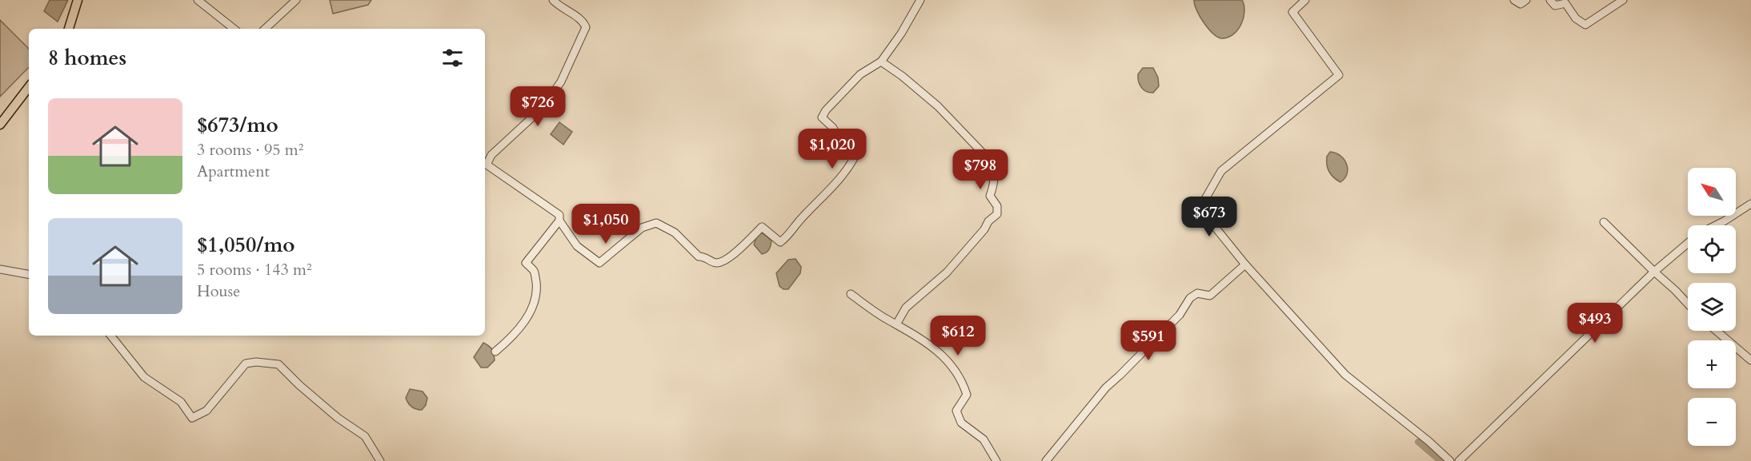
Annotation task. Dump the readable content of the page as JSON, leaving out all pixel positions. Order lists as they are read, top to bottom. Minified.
{"north":"top left","page":{"heading":"8 homes","price":["$726","$1,020","$798","$673","$1,050","$493","$612","$591"],"list":[{"name":"$673/mo","note":"3 rooms · 95 m² · Apartment"},{"name":"$1,050/mo","note":"5 rooms · 143 m² · House"}],"map_buttons":["+","−"]}}
